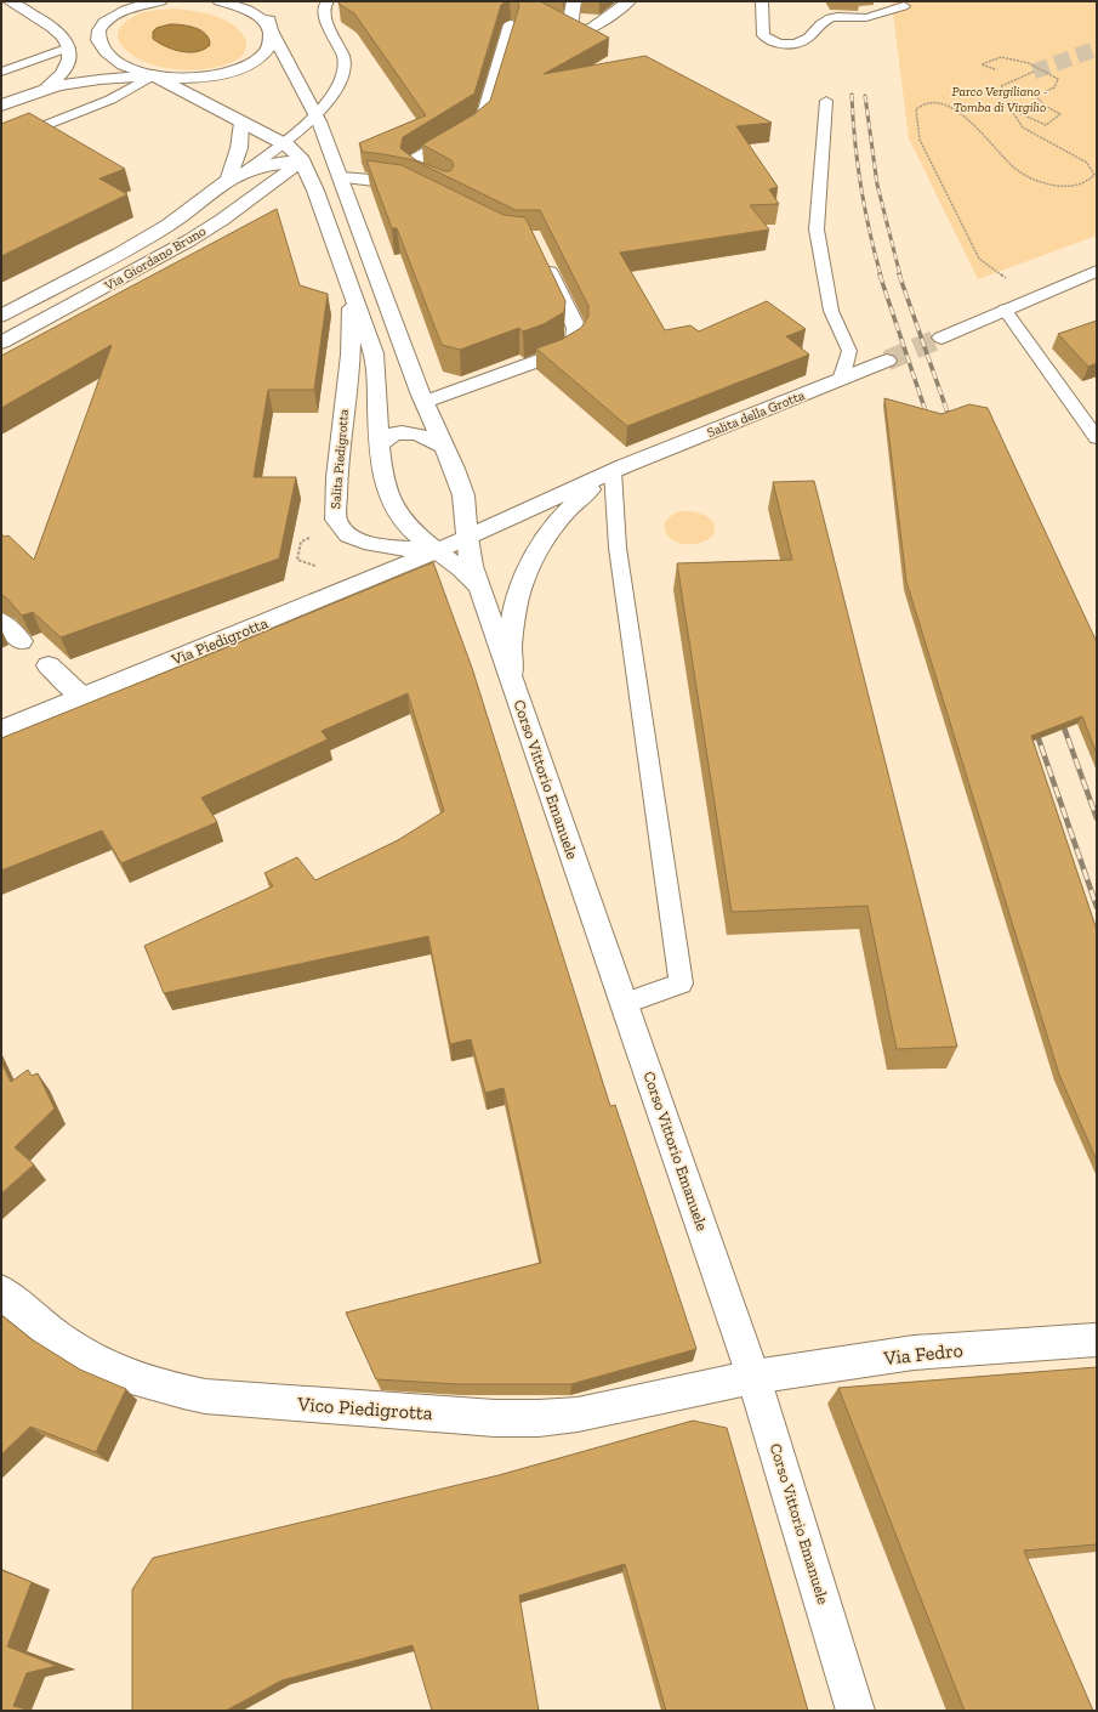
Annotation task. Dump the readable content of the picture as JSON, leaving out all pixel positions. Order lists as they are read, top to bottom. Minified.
{"streets":{"main road":["Via Giordano Bruno","Salita della Grotta","Salita Piedigrotta","Via Piedigrotta","Corso Vittorio Emanuele","Via Fedro","Vico Piedigrotta"]},"crossings":[["Via Giordano Bruno","Salita Piedigrotta"],["Salita della Grotta","Via Piedigrotta"],["Salita della Grotta","Corso Vittorio Emanuele"],["Salita Piedigrotta","Via Piedigrotta"],["Salita Piedigrotta","Corso Vittorio Emanuele"],["Via Piedigrotta","Corso Vittorio Emanuele"],["Corso Vittorio Emanuele","Via Fedro"],["Corso Vittorio Emanuele","Vico Piedigrotta"],["Via Fedro","Vico Piedigrotta"]],"parks":["Parco Vergiliano - Tomba di Virgilio"]}
